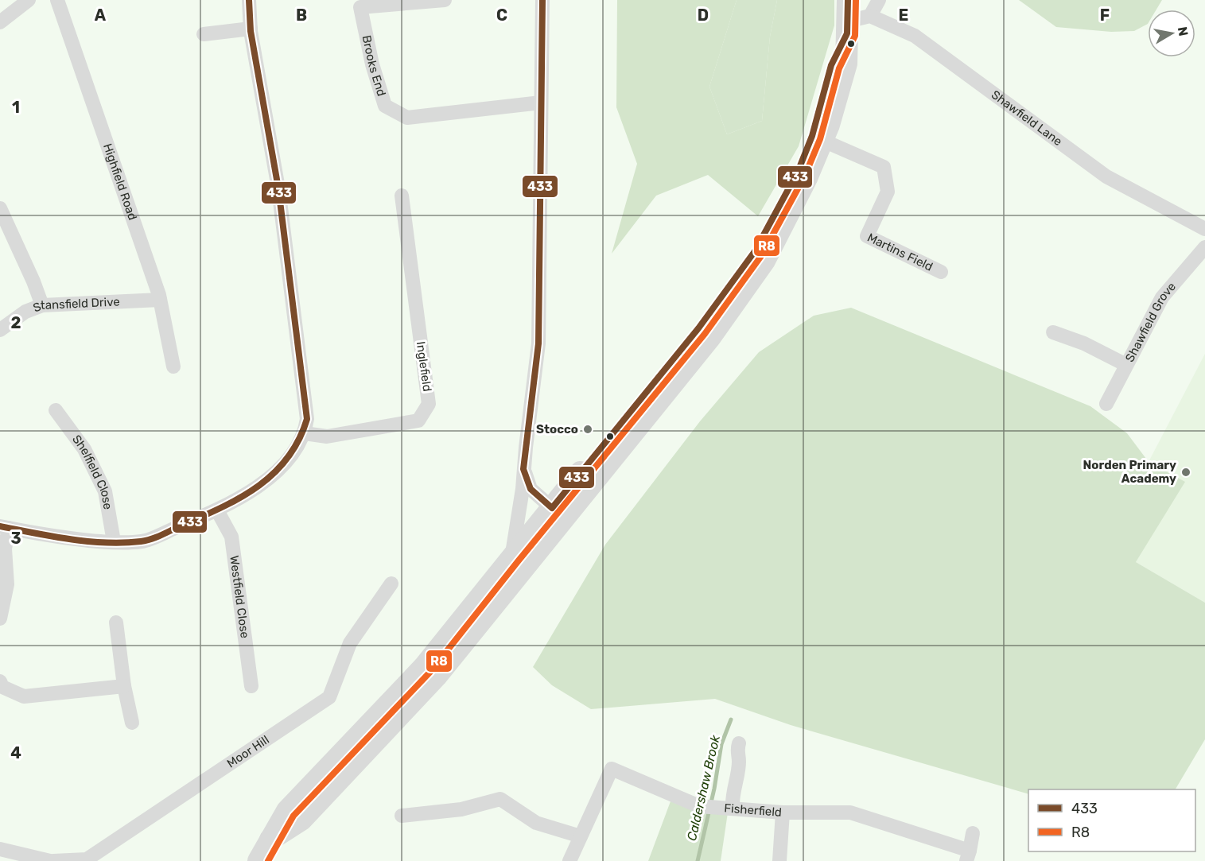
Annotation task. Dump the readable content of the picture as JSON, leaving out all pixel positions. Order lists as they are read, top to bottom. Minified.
{"streets":{"street":["Brooks End","Shawfield Lane","Highfield Road","Martins Field","Stansfield Drive","Shawfield Grove","Inglefield","Shelfield Close","Westfield Close","Moor Hill","Fisherfield"]},"crossings":[["Highfield Road","Stansfield Drive"]],"water":["Caldershaw Brook"],"places":["Stocco","Norden Primary Academy"],"lines":["transit line 433","transit line R8"],"legend":["433","R8"],"north":"right","grid":{"columns":["A","B","C","D","E","F"],"rows":["1","2","3","4"]}}
